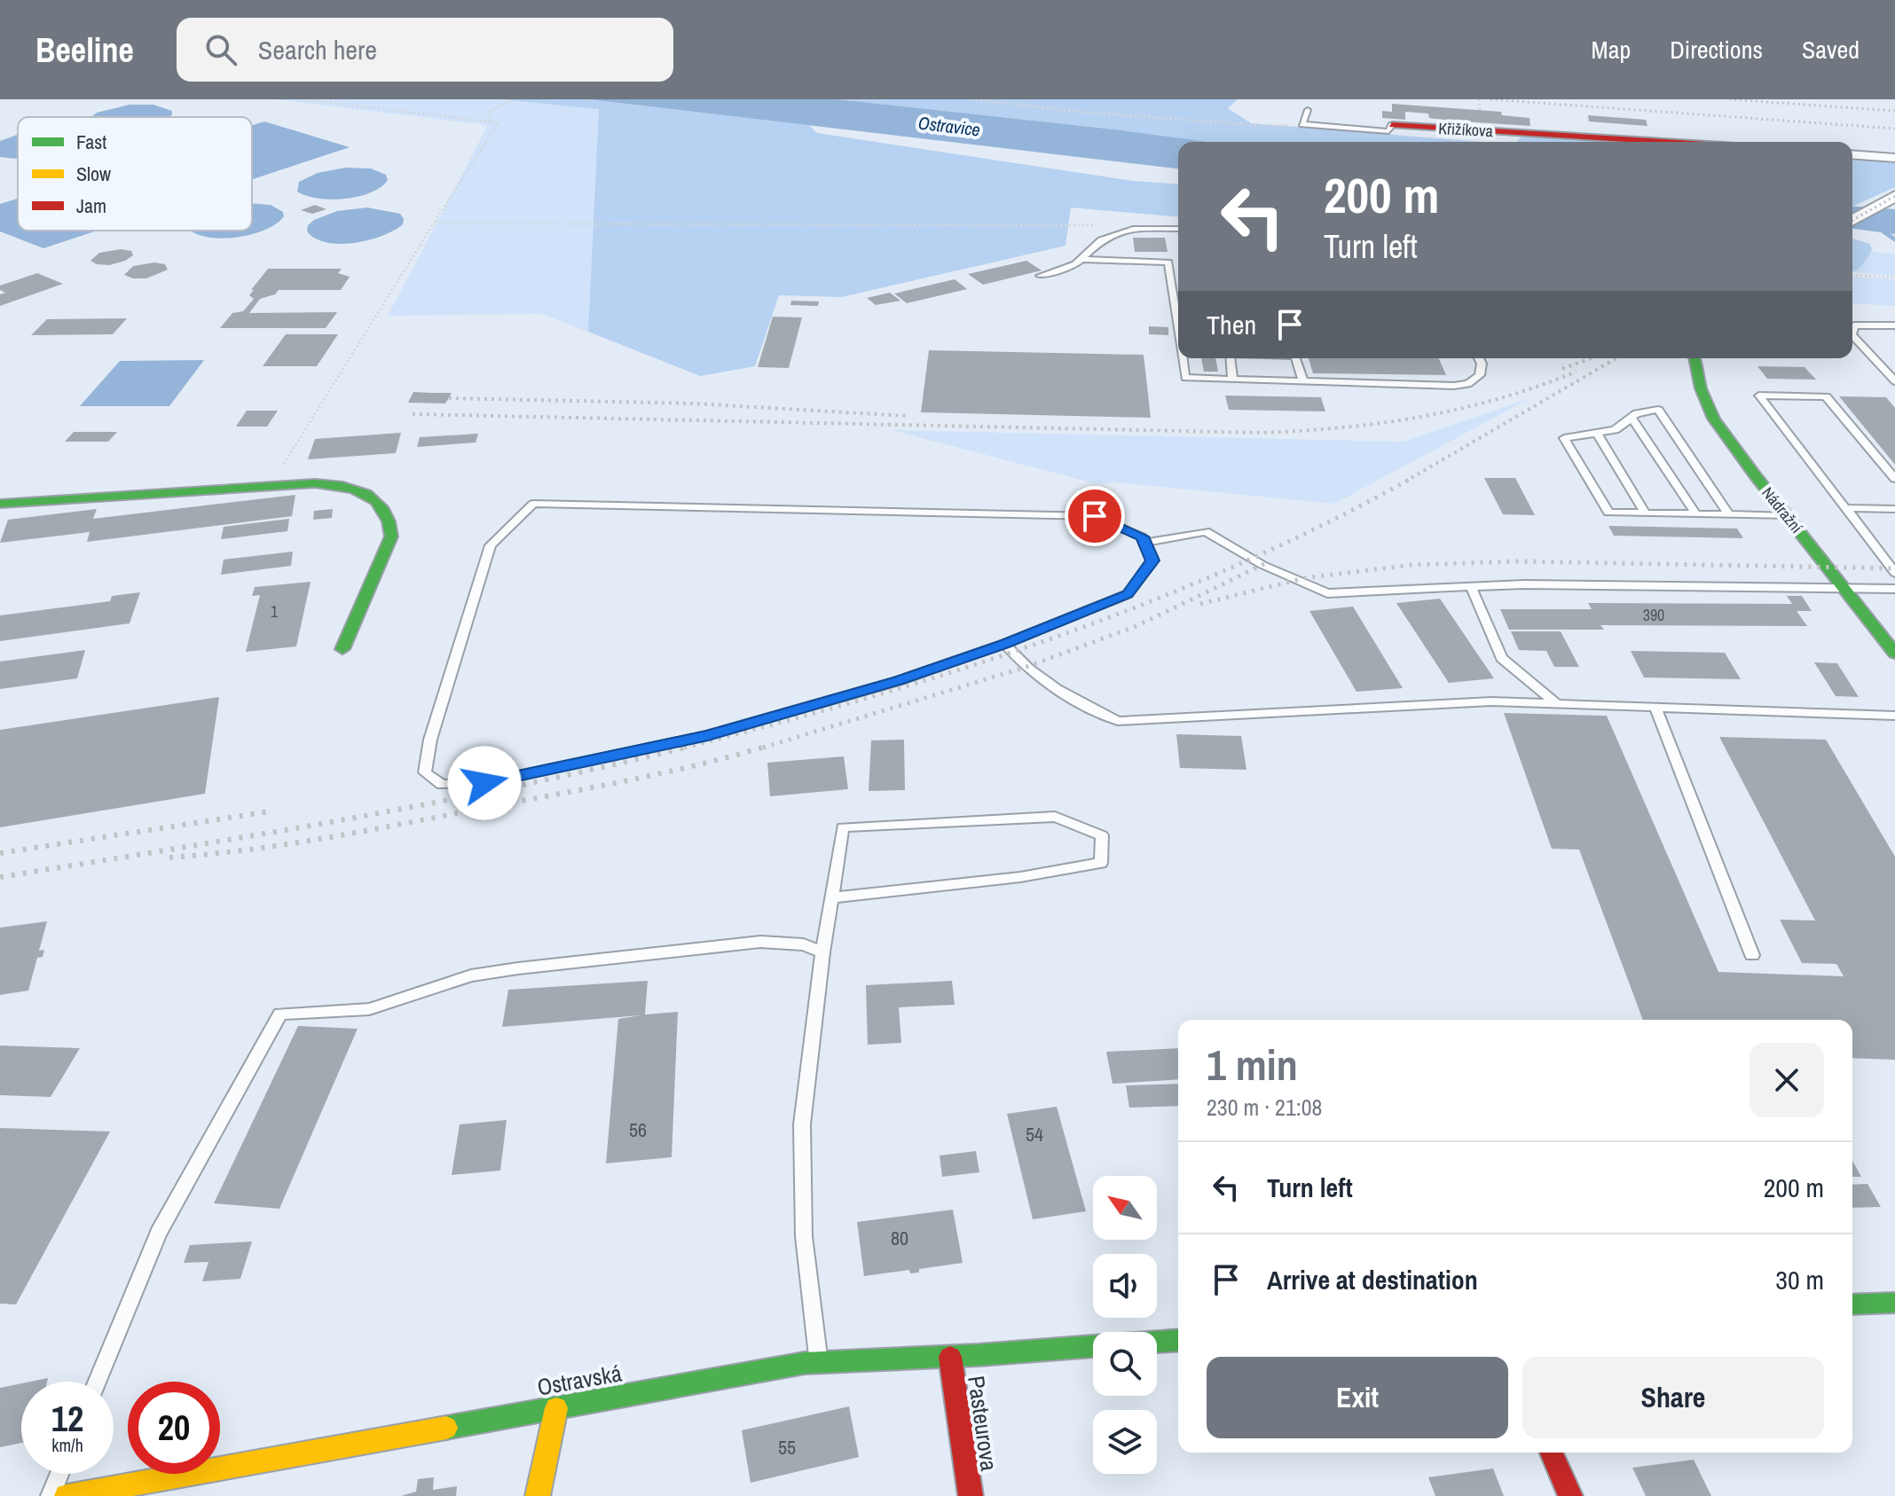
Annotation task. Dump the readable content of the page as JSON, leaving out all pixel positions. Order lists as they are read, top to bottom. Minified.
{"streets":{"street":["Křižíkova","Nádražní","Ostravská","Pasteurova"]},"crossings":[["Ostravská","Pasteurova"]],"water":["Ostravice"],"house_numbers":["1","390","56","54","80","55"],"legend":["Fast","Slow","Jam"],"north":"top left","page":{"header":"Beeline","search":"Search here","nav":["Map","Directions","Saved"],"turn":["200 m","Turn left"],"then":"Then","heading":["1 min","230 m · 21:08"],"list":[{"name":"Turn left","value":"200 m"},{"name":"Arrive at destination","value":"30 m"}],"buttons":["Exit","Share"],"speed":"12 km/h","limit":"20"}}
